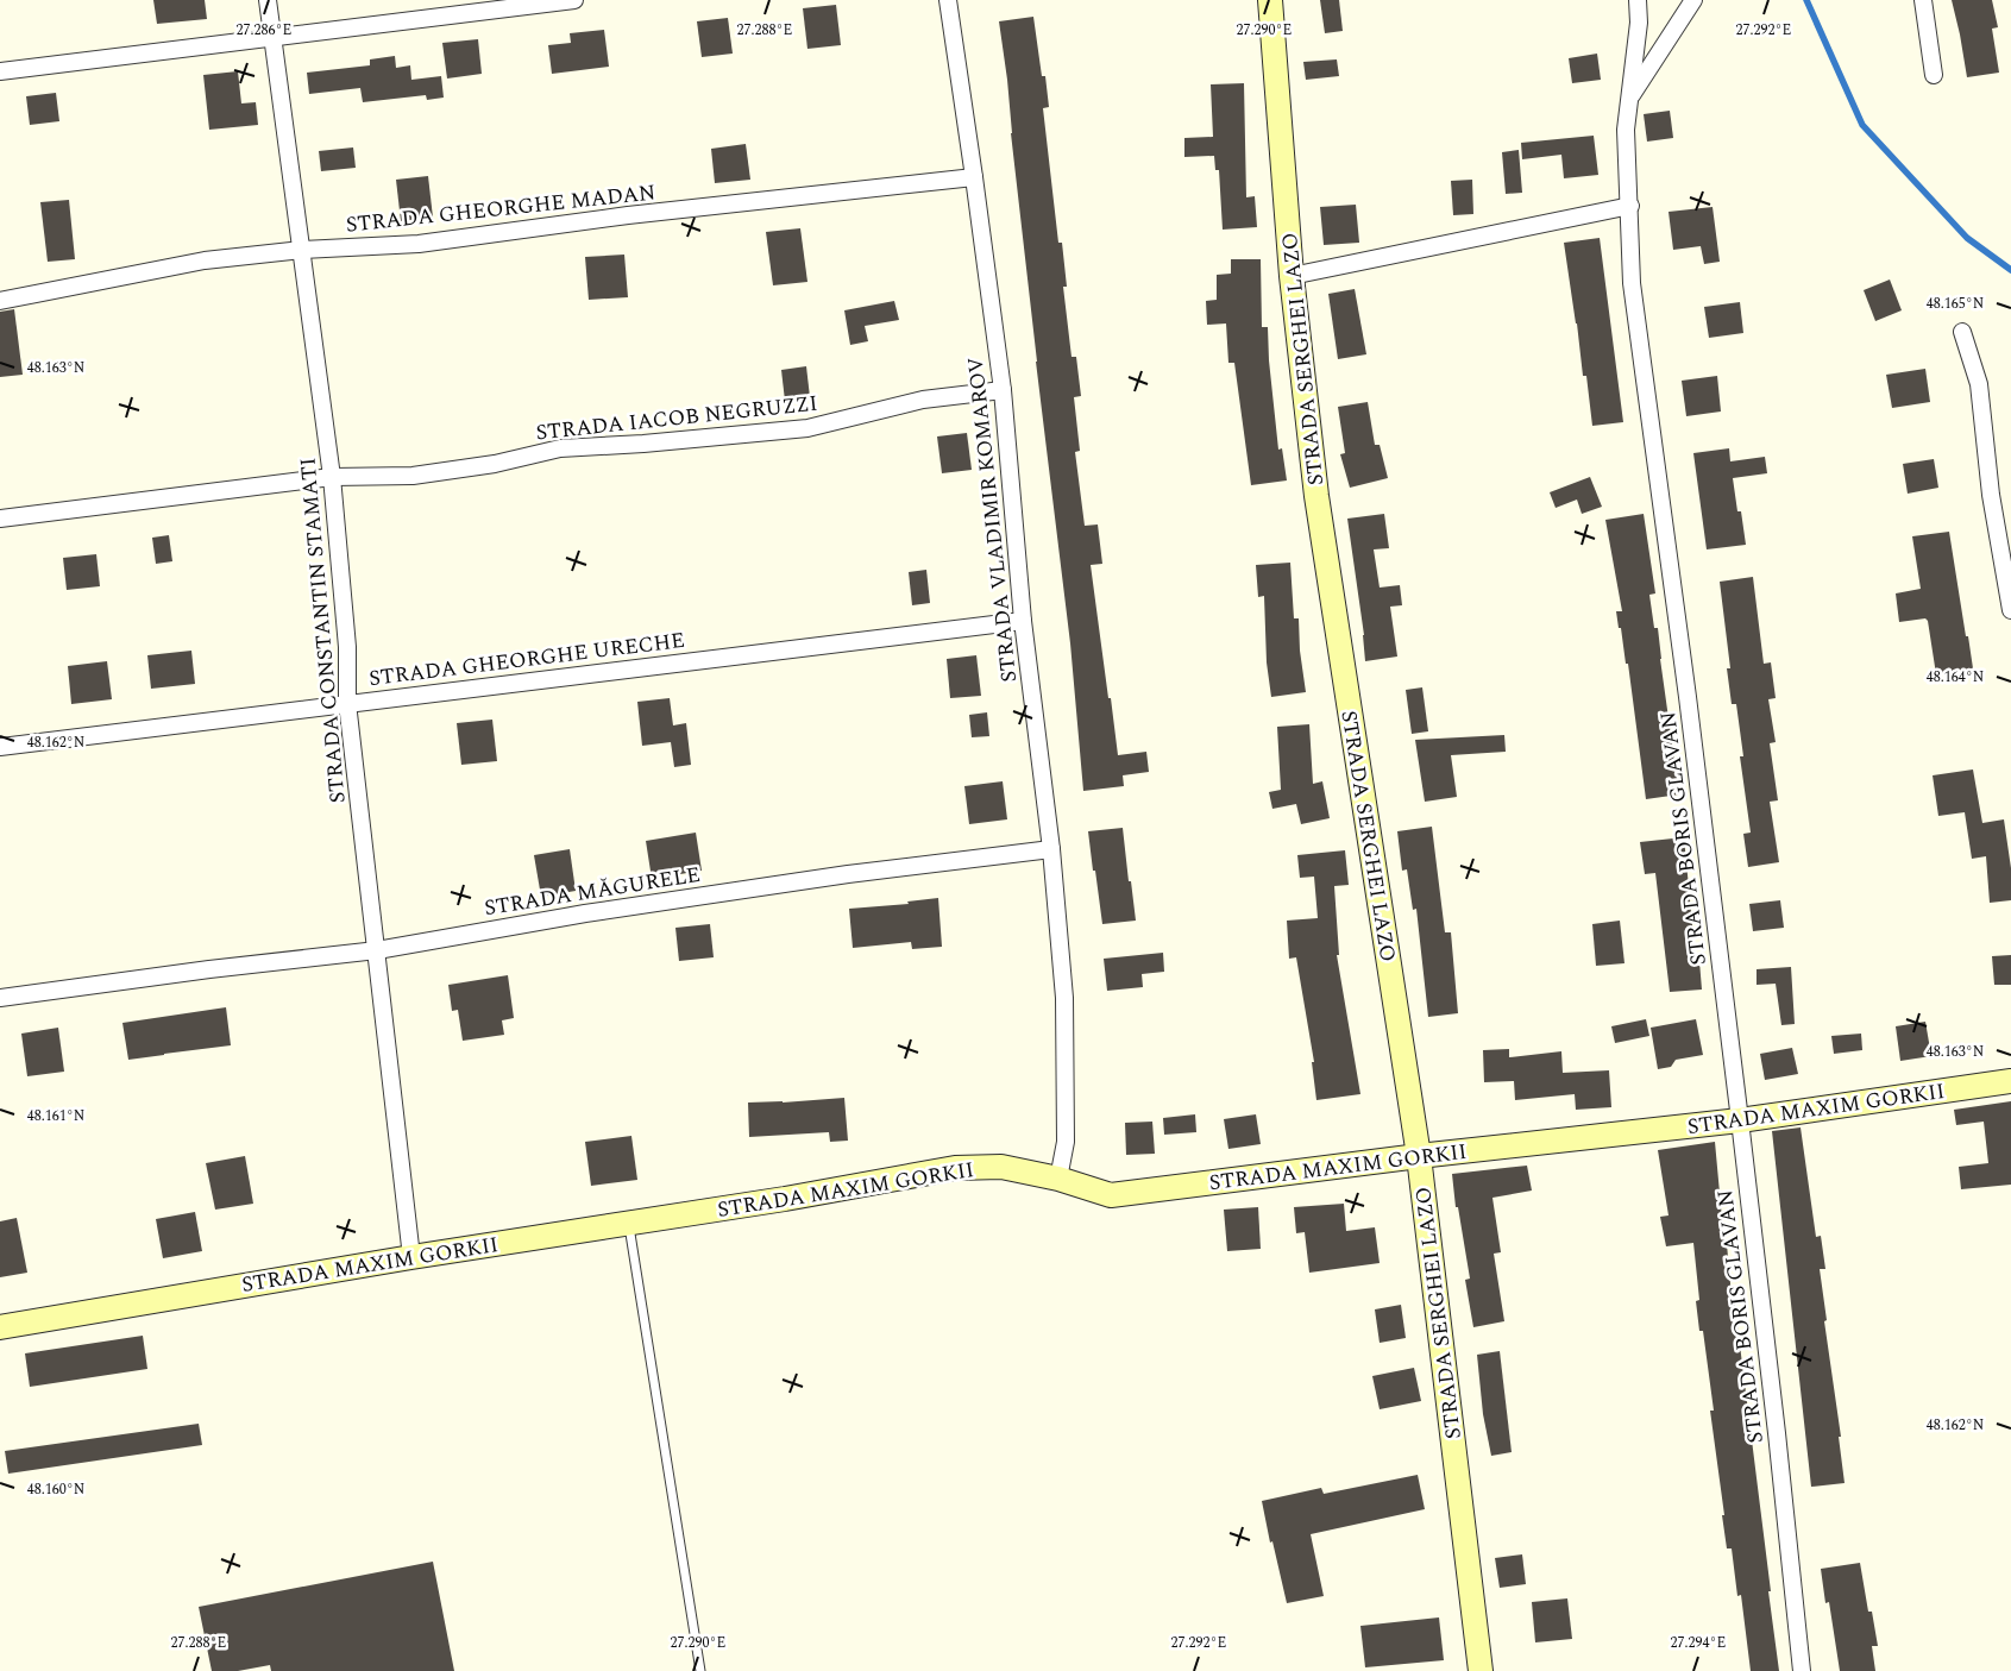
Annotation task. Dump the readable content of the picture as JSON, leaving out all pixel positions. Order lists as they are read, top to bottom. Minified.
{"streets":{"street":["STRADA GHEORGHE MADAN","STRADA SERGHEI LAZO","STRADA IACOB NEGRUZZI","STRADA VLADIMIR KOMAROV","STRADA CONSTANTIN STAMATI","STRADA GHEORGHE URECHE","STRADA BORIS GLAVAN","STRADA MĂGURELE","STRADA MAXIM GORKII"]},"crossings":[["STRADA GHEORGHE MADAN","STRADA VLADIMIR KOMAROV"],["STRADA GHEORGHE MADAN","STRADA CONSTANTIN STAMATI"],["STRADA SERGHEI LAZO","STRADA MAXIM GORKII"],["STRADA IACOB NEGRUZZI","STRADA VLADIMIR KOMAROV"],["STRADA IACOB NEGRUZZI","STRADA CONSTANTIN STAMATI"],["STRADA VLADIMIR KOMAROV","STRADA GHEORGHE URECHE"],["STRADA VLADIMIR KOMAROV","STRADA MĂGURELE"],["STRADA VLADIMIR KOMAROV","STRADA MAXIM GORKII"],["STRADA CONSTANTIN STAMATI","STRADA GHEORGHE URECHE"],["STRADA CONSTANTIN STAMATI","STRADA MĂGURELE"],["STRADA CONSTANTIN STAMATI","STRADA MAXIM GORKII"],["STRADA BORIS GLAVAN","STRADA MAXIM GORKII"]],"coordinates":["27.286°E","27.288°E","27.290°E","27.292°E","48.165°N","48.163°N","48.164°N","48.162°N","48.161°N","48.160°N","27.294°E"]}
